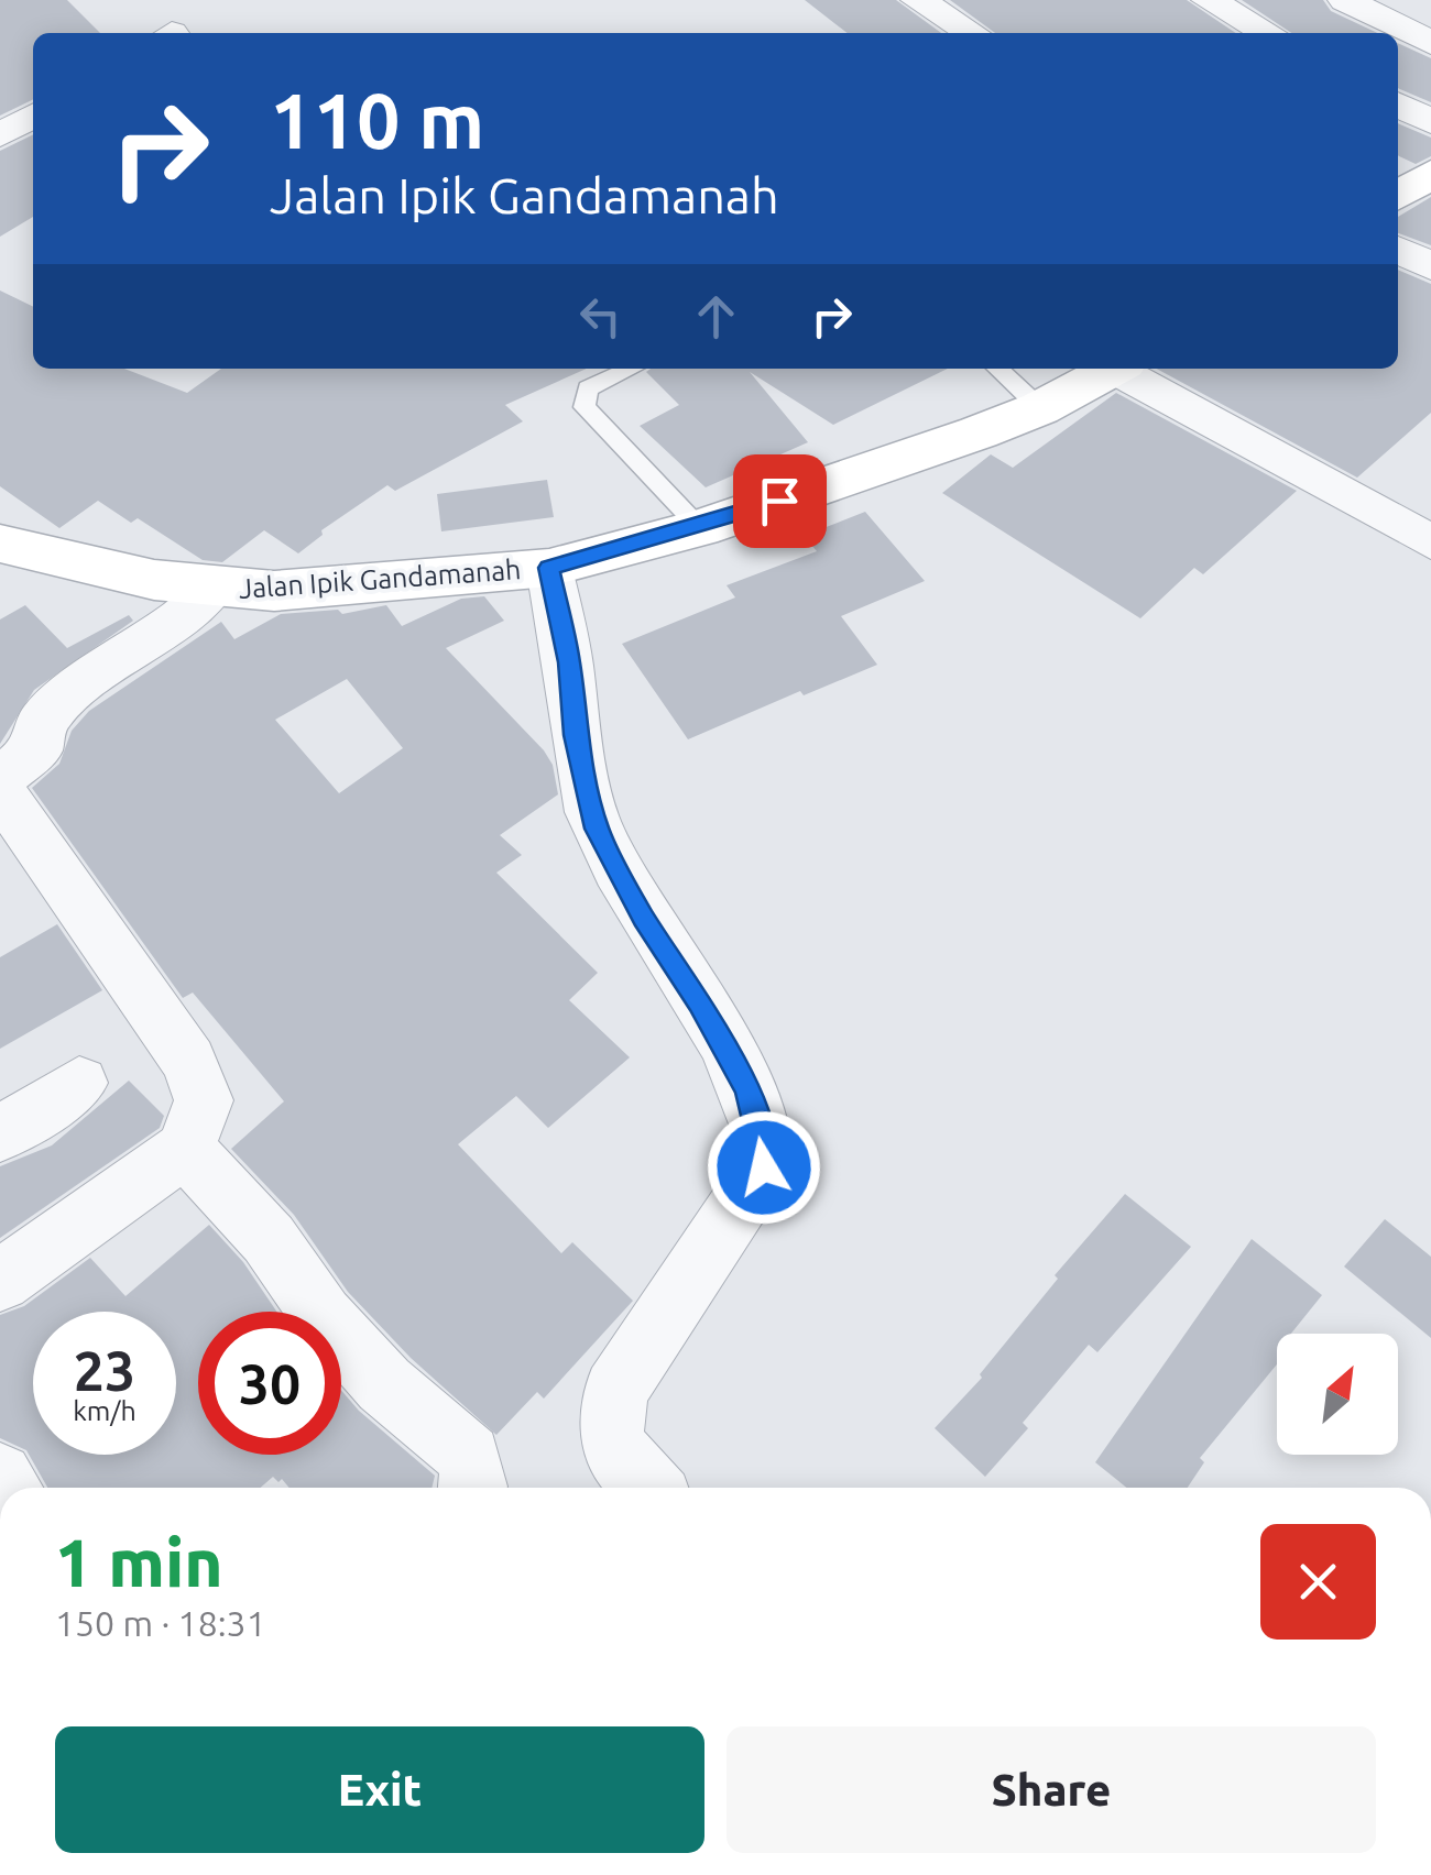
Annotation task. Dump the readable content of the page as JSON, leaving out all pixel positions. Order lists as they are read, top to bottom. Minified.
{"streets":{"street":["Jalan Ipik Gandamanah"]},"north":"top right","page":{"turn":["110 m","Jalan Ipik Gandamanah"],"speed":"23 km/h","limit":"30","heading":["1 min","150 m · 18:31"],"buttons":["Exit","Share"]}}
